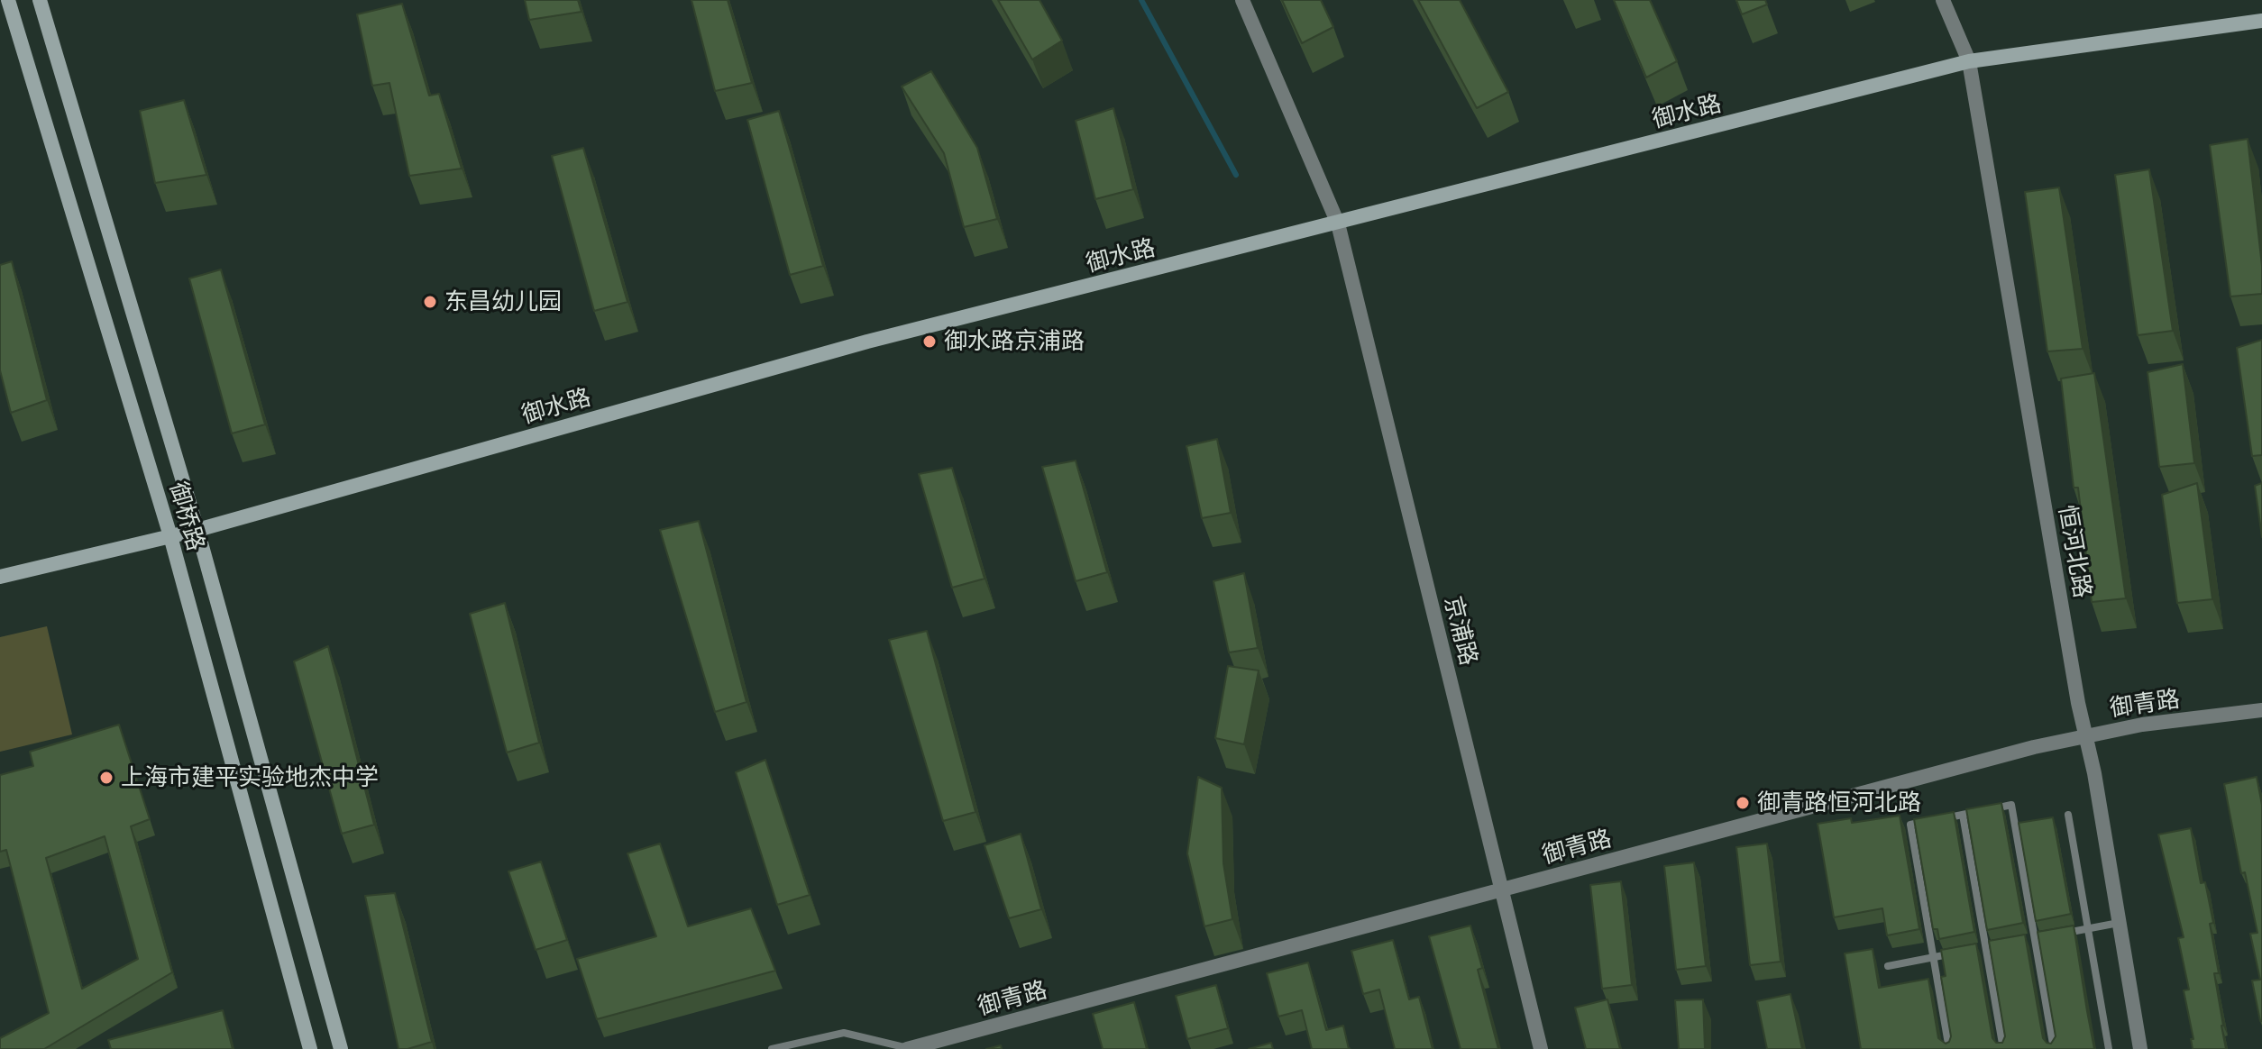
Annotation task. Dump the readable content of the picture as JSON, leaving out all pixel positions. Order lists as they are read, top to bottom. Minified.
{"streets":{"street":["御水路","御桥路","恒河北路","京浦路","御青路"]},"crossings":[["御水路","御桥路"],["御水路","恒河北路"],["御水路","京浦路"],["恒河北路","御青路"],["京浦路","御青路"]],"places":["东昌幼儿园","御水路京浦路","上海市建平实验地杰中学","御青路恒河北路"]}
